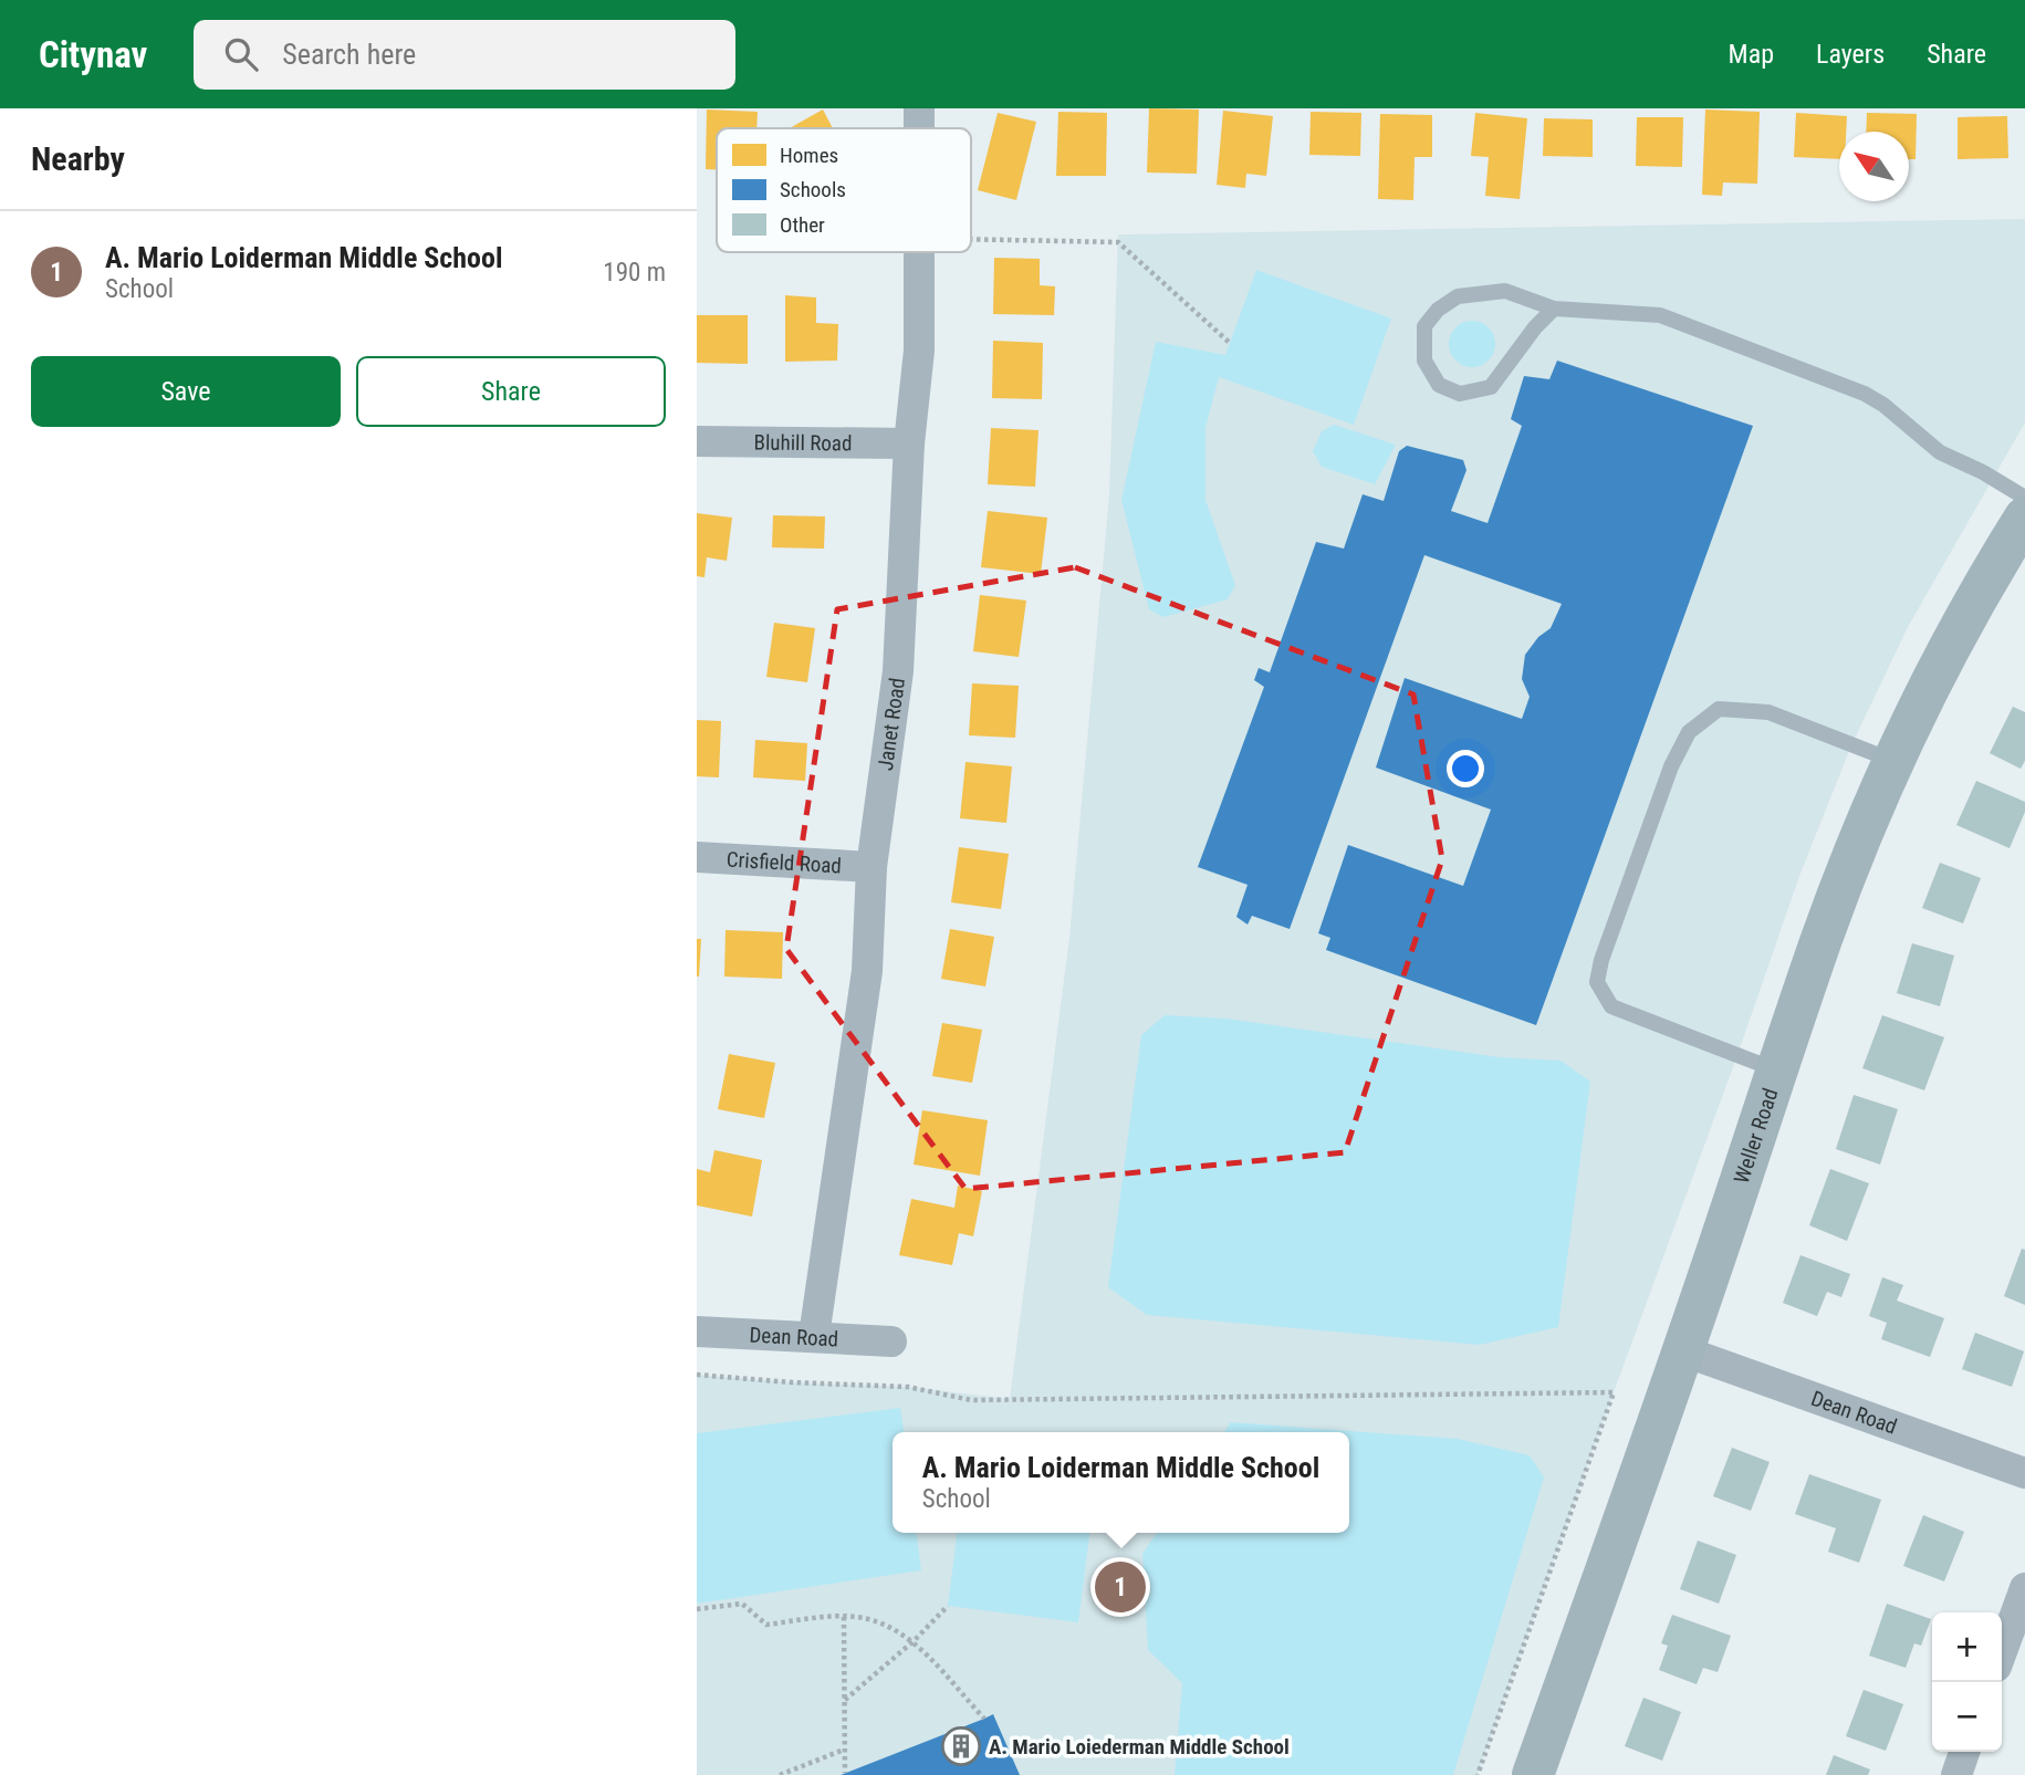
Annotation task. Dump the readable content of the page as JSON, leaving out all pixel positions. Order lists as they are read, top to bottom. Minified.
{"streets":{"street":["Bluhill Road","Janet Road","Crisfield Road","Weller Road","Dean Road"]},"crossings":[["Bluhill Road","Janet Road"],["Janet Road","Crisfield Road"],["Janet Road","Dean Road"],["Weller Road","Dean Road"]],"places":{"building":["A. Mario Loiederman Middle School"]},"legend":["Homes","Schools","Other"],"north":"top left","page":{"header":"Citynav","search":"Search here","nav":["Map","Layers","Share"],"heading":"Nearby","list":[{"mark":"1","name":"A. Mario Loiderman Middle School","note":"School","value":"190 m"}],"buttons":["Save","Share"],"popup":["A. Mario Loiderman Middle School","School"],"pins":"1","map_buttons":["+","−"]}}
